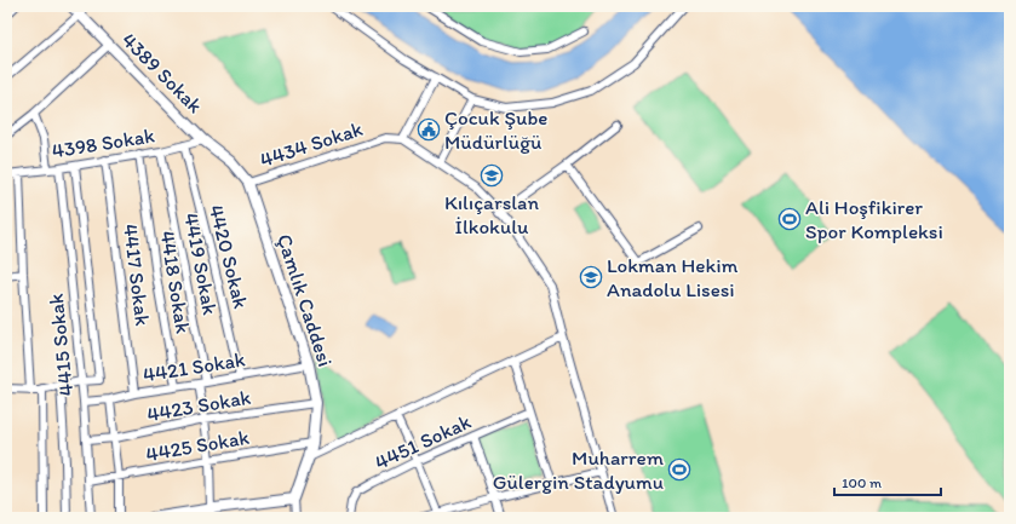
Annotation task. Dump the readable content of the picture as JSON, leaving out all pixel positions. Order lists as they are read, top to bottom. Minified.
{"streets":{"main road":["4389 Sokak","Çamlık Caddesi"],"street":["4398 Sokak","4434 Sokak","4420 Sokak","4419 Sokak","4417 Sokak","4418 Sokak","4415 Sokak","4421 Sokak","4423 Sokak","4451 Sokak","4425 Sokak"]},"crossings":[["4389 Sokak","4398 Sokak"],["4389 Sokak","Çamlık Caddesi"],["4398 Sokak","4420 Sokak"],["4398 Sokak","4419 Sokak"],["4398 Sokak","4417 Sokak"],["4398 Sokak","4418 Sokak"],["4398 Sokak","4415 Sokak"],["4434 Sokak","Çamlık Caddesi"],["4420 Sokak","4421 Sokak"],["4419 Sokak","4421 Sokak"],["4419 Sokak","4423 Sokak"],["4419 Sokak","4425 Sokak"],["4417 Sokak","4421 Sokak"],["4418 Sokak","4421 Sokak"],["Çamlık Caddesi","4421 Sokak"],["Çamlık Caddesi","4423 Sokak"],["Çamlık Caddesi","4425 Sokak"],["4415 Sokak","4421 Sokak"],["4415 Sokak","4423 Sokak"],["4415 Sokak","4425 Sokak"]],"places":{"public building":["Çocuk Şube Müdürlüğü"],"school or university":["Kılıçarslan İlkokulu","Lokman Hekim Anadolu Lisesi"],"sports":["Ali Hoşfikirer Spor Kompleksi","Muharrem Gülergin Stadyumu"]},"scale_bar":"100 m"}
